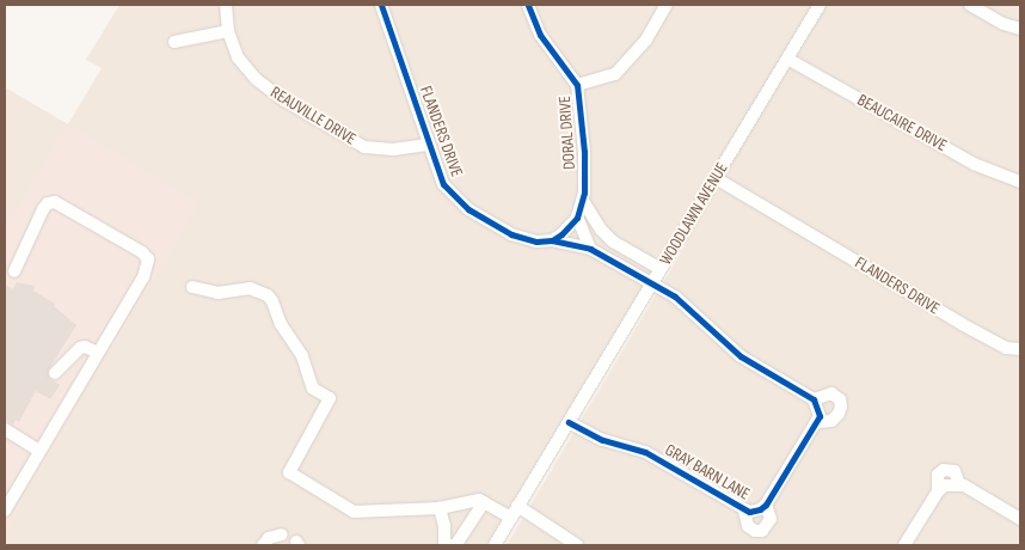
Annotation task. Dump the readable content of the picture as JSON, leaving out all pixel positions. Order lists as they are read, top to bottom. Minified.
{"streets":{"street":["REAUVILLE DRIVE","BEAUCAIRE DRIVE","FLANDERS DRIVE","DORAL DRIVE","WOODLAWN AVENUE","GRAY BARN LANE"]},"crossings":[["REAUVILLE DRIVE","FLANDERS DRIVE"],["BEAUCAIRE DRIVE","WOODLAWN AVENUE"],["FLANDERS DRIVE","WOODLAWN AVENUE"],["WOODLAWN AVENUE","GRAY BARN LANE"]]}
